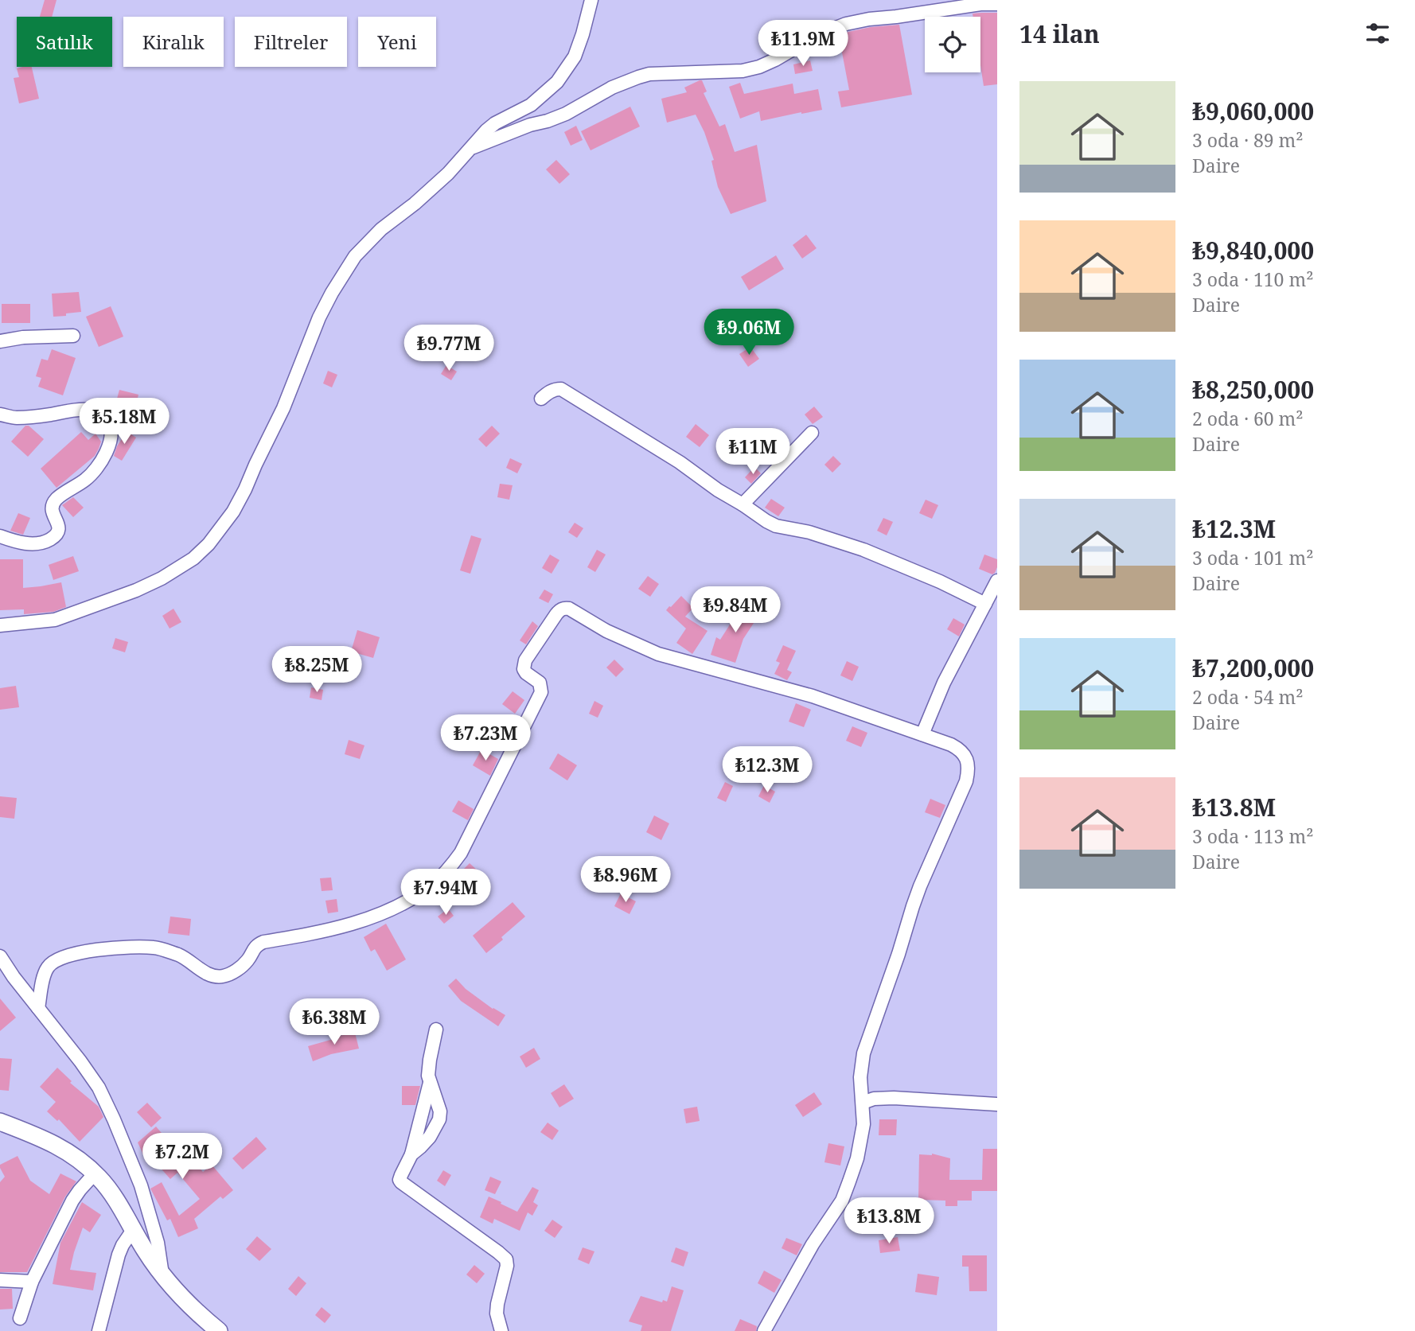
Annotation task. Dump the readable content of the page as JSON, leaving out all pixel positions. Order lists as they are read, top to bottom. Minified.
{"page":{"heading":"14 ilan","chip":["Satılık","Kiralık","Filtreler","Yeni"],"price":["₺11.9M","₺9.06M","₺9.77M","₺5.18M","₺11M","₺9.84M","₺8.25M","₺7.23M","₺12.3M","₺8.96M","₺7.94M","₺6.38M","₺7.2M","₺13.8M"],"list":[{"name":"₺9,060,000","note":"3 oda · 89 m² · Daire"},{"name":"₺9,840,000","note":"3 oda · 110 m² · Daire"},{"name":"₺8,250,000","note":"2 oda · 60 m² · Daire"},{"name":"₺12.3M","note":"3 oda · 101 m² · Daire"},{"name":"₺7,200,000","note":"2 oda · 54 m² · Daire"},{"name":"₺13.8M","note":"3 oda · 113 m² · Daire"}]}}
